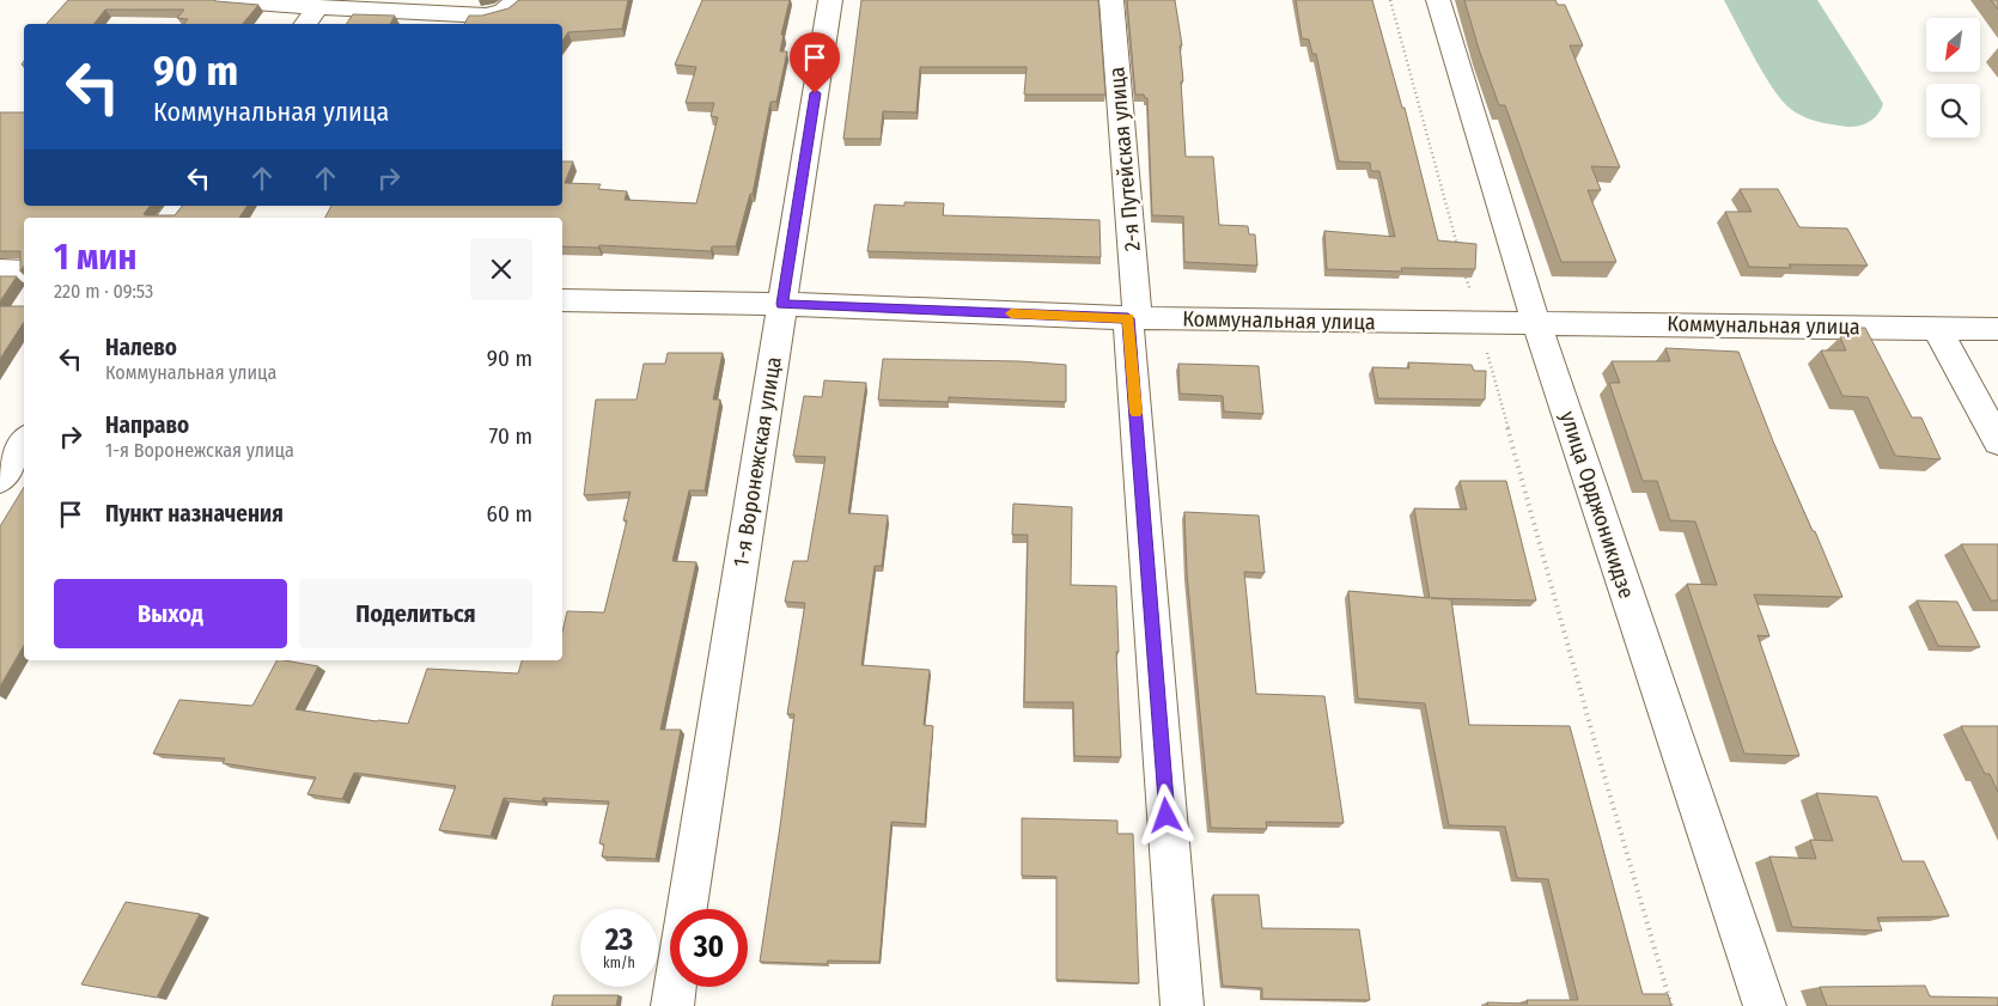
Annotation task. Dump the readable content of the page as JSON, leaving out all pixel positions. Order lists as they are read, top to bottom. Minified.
{"streets":{"street":["2-я Путейская улица","Коммунальная улица","1-я Воронежская улица","улица Орджоникидзе"]},"crossings":[["2-я Путейская улица","Коммунальная улица"],["Коммунальная улица","1-я Воронежская улица"],["Коммунальная улица","улица Орджоникидзе"]],"north":"bottom left","page":{"turn":["90 m","Коммунальная улица"],"heading":["1 мин","220 m · 09:53"],"list":[{"name":"Налево","note":"Коммунальная улица","value":"90 m"},{"name":"Направо","note":"1-я Воронежская улица","value":"70 m"},{"name":"Пункт назначения","value":"60 m"}],"buttons":["Выход","Поделиться"],"speed":"23 km/h","limit":"30"}}
